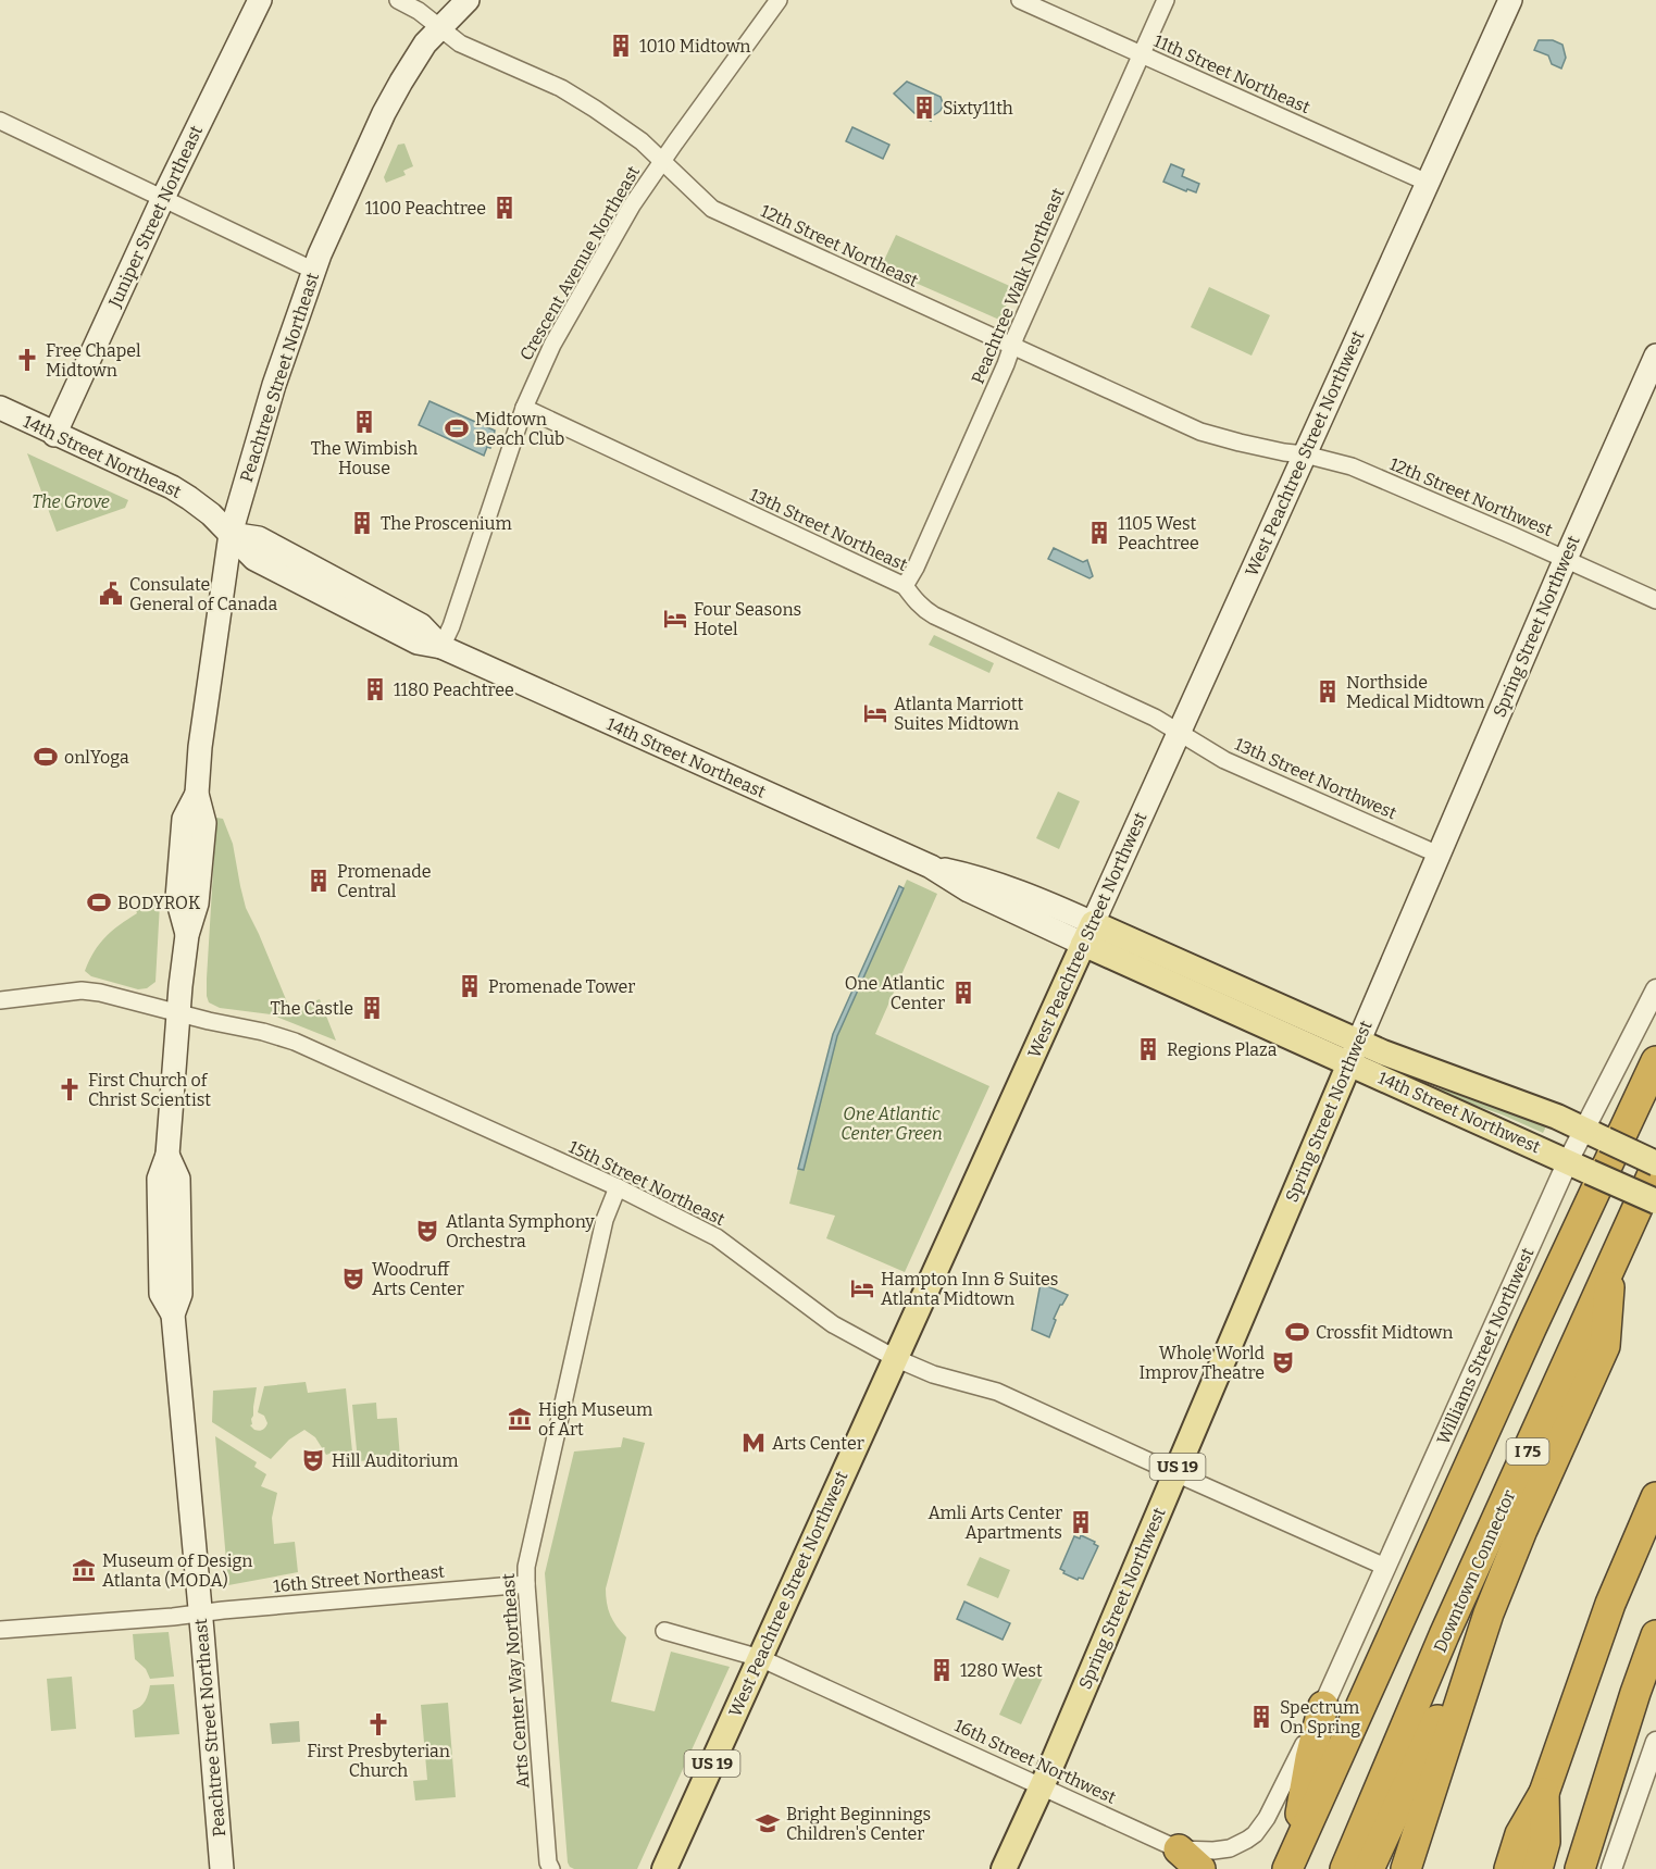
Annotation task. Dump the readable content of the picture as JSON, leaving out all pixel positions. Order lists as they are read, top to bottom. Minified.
{"streets":{"highway":["I 75","Downtown Connector"],"main road":["Juniper Street Northeast","Peachtree Street Northeast","West Peachtree Street Northwest","14th Street Northeast","Spring Street Northwest","14th Street Northwest","US 19"],"street":["11th Street Northeast","12th Street Northeast","Crescent Avenue Northeast","Peachtree Walk Northeast","12th Street Northwest","13th Street Northeast","13th Street Northwest","15th Street Northeast","Williams Street Northwest","16th Street Northeast","Arts Center Way Northeast","16th Street Northwest"]},"crossings":[["11th Street Northeast","Peachtree Walk Northeast"],["11th Street Northeast","West Peachtree Street Northwest"],["Juniper Street Northeast","14th Street Northeast"],["12th Street Northeast","Crescent Avenue Northeast"],["12th Street Northeast","Peachtree Walk Northeast"],["12th Street Northeast","Peachtree Street Northeast"],["12th Street Northeast","West Peachtree Street Northwest"],["12th Street Northeast","12th Street Northwest"],["Crescent Avenue Northeast","14th Street Northeast"],["Crescent Avenue Northeast","13th Street Northeast"],["Peachtree Walk Northeast","13th Street Northeast"],["Peachtree Street Northeast","14th Street Northeast"],["Peachtree Street Northeast","15th Street Northeast"],["Peachtree Street Northeast","16th Street Northeast"],["West Peachtree Street Northwest","14th Street Northeast"],["West Peachtree Street Northwest","12th Street Northwest"],["West Peachtree Street Northwest","13th Street Northeast"],["West Peachtree Street Northwest","13th Street Northwest"],["West Peachtree Street Northwest","14th Street Northwest"],["West Peachtree Street Northwest","15th Street Northeast"],["West Peachtree Street Northwest","16th Street Northwest"],["14th Street Northeast","14th Street Northwest"],["12th Street Northwest","Spring Street Northwest"],["13th Street Northeast","13th Street Northwest"],["Spring Street Northwest","13th Street Northwest"],["Spring Street Northwest","14th Street Northwest"],["Spring Street Northwest","15th Street Northeast"],["Spring Street Northwest","16th Street Northwest"],["14th Street Northwest","Williams Street Northwest"],["14th Street Northwest","Downtown Connector"],["15th Street Northeast","Williams Street Northwest"],["15th Street Northeast","Arts Center Way Northeast"],["Williams Street Northwest","16th Street Northwest"],["16th Street Northeast","Arts Center Way Northeast"]],"parks":["The Grove","One Atlantic Center Green"],"places":{"building":["1010 Midtown","Sixty11th","1100 Peachtree","The Wimbish House","The Proscenium","1105 West Peachtree","1180 Peachtree","Northside Medical Midtown","Promenade Central","Promenade Tower","One Atlantic Center","The Castle","Regions Plaza","Amli Arts Center Apartments","1280 West","Spectrum On Spring"],"church":["Free Chapel Midtown","First Church of Christ Scientist","First Presbyterian Church"],"sports":["Midtown Beach Club","onlYoga","BODYROK","Crossfit Midtown"],"public building":["Consulate General of Canada"],"hotel":["Four Seasons Hotel","Atlanta Marriott Suites Midtown","Hampton Inn & Suites Atlanta Midtown"],"theatre":["Atlanta Symphony Orchestra","Woodruff Arts Center","Whole World Improv Theatre","Hill Auditorium"],"museum":["High Museum of Art","Museum of Design Atlanta (MODA)"],"metro station":["Arts Center"],"school or university":["Bright Beginnings Children's Center"]}}
